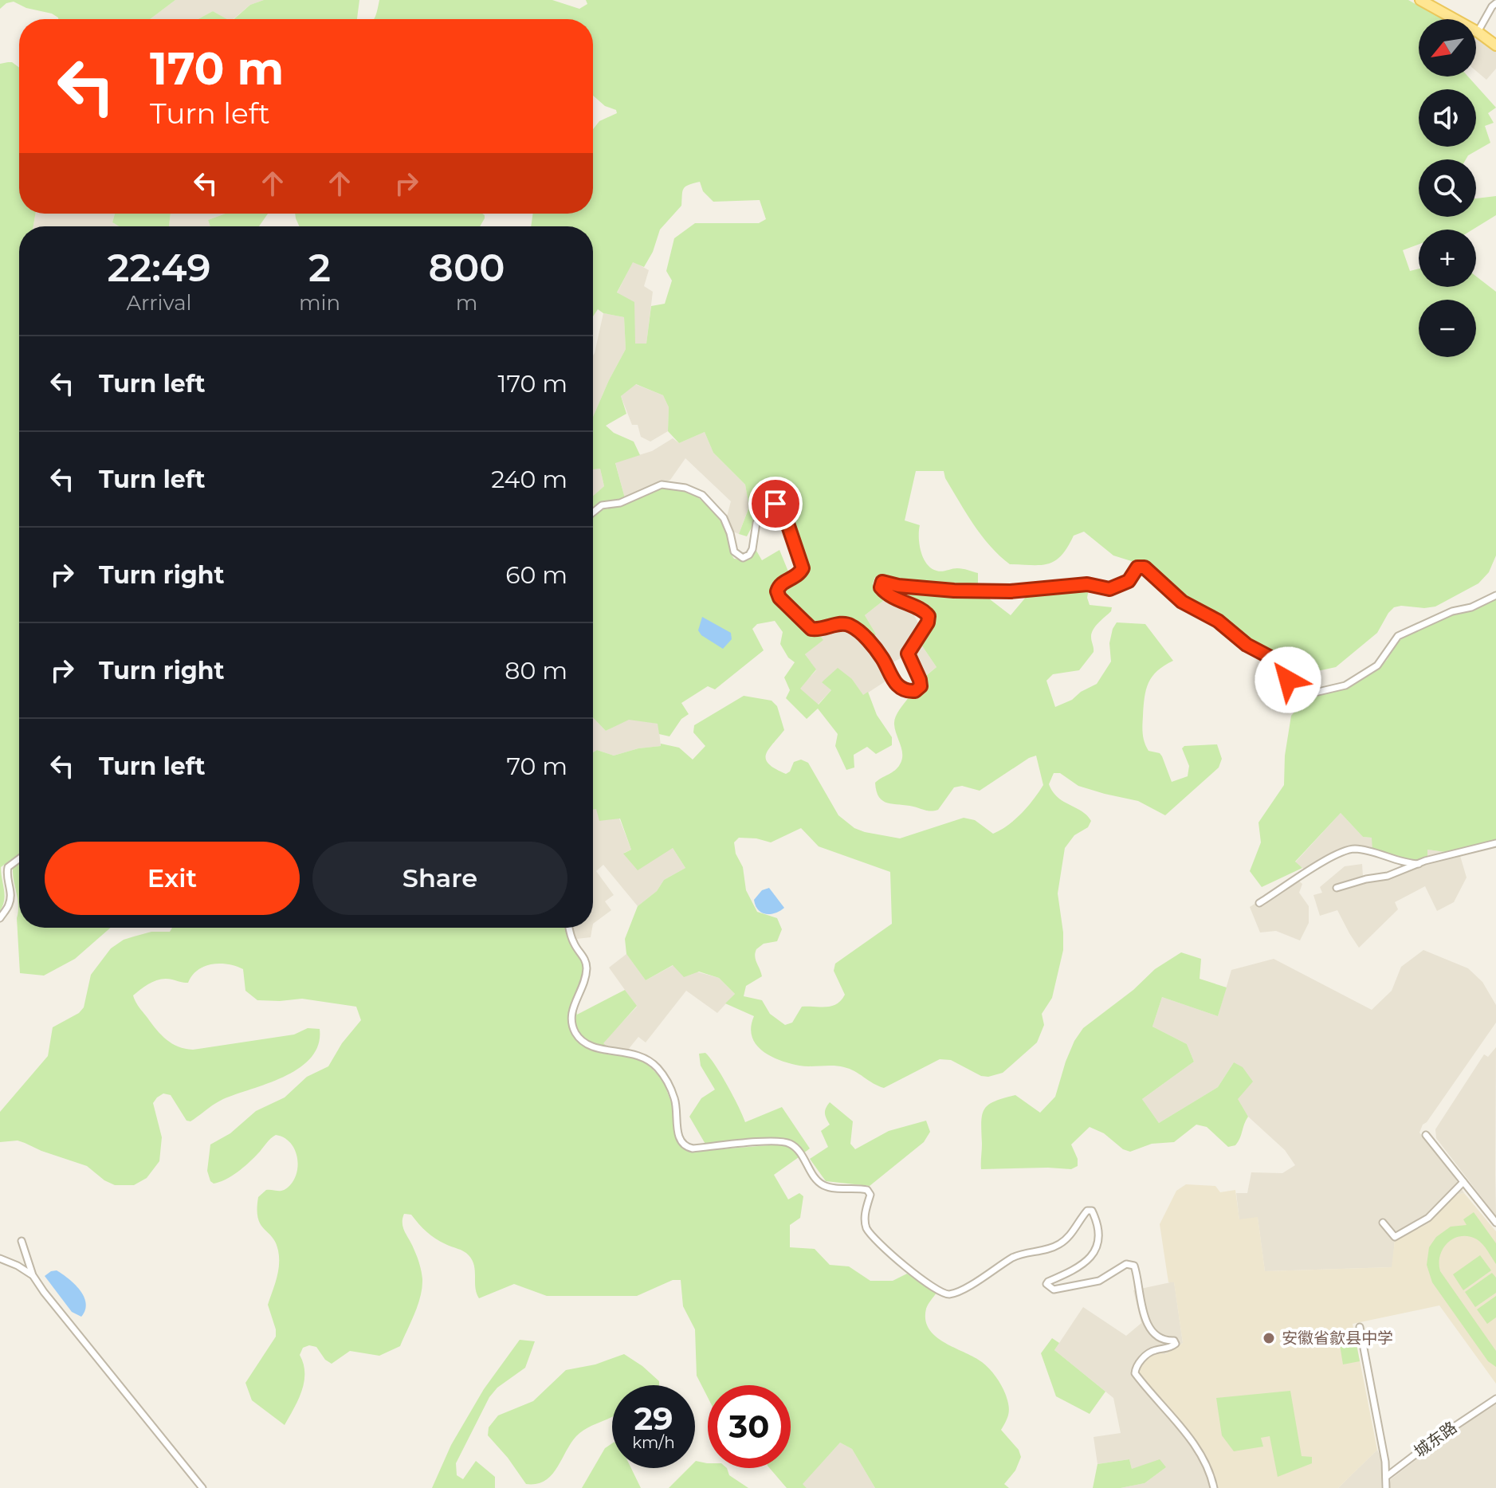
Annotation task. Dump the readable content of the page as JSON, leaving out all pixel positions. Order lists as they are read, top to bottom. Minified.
{"streets":{"street":["城东路"]},"places":["安徽省歙县中学"],"north":"bottom left","page":{"map_buttons":["+","−"],"turn":["170 m","Turn left"],"eta":["22:49","Arrival","2","min","800","m"],"list":[{"name":"Turn left","value":"170 m"},{"name":"Turn left","value":"240 m"},{"name":"Turn right","value":"60 m"},{"name":"Turn right","value":"80 m"},{"name":"Turn left","value":"70 m"}],"buttons":["Exit","Share"],"speed":"29 km/h","limit":"30"}}
